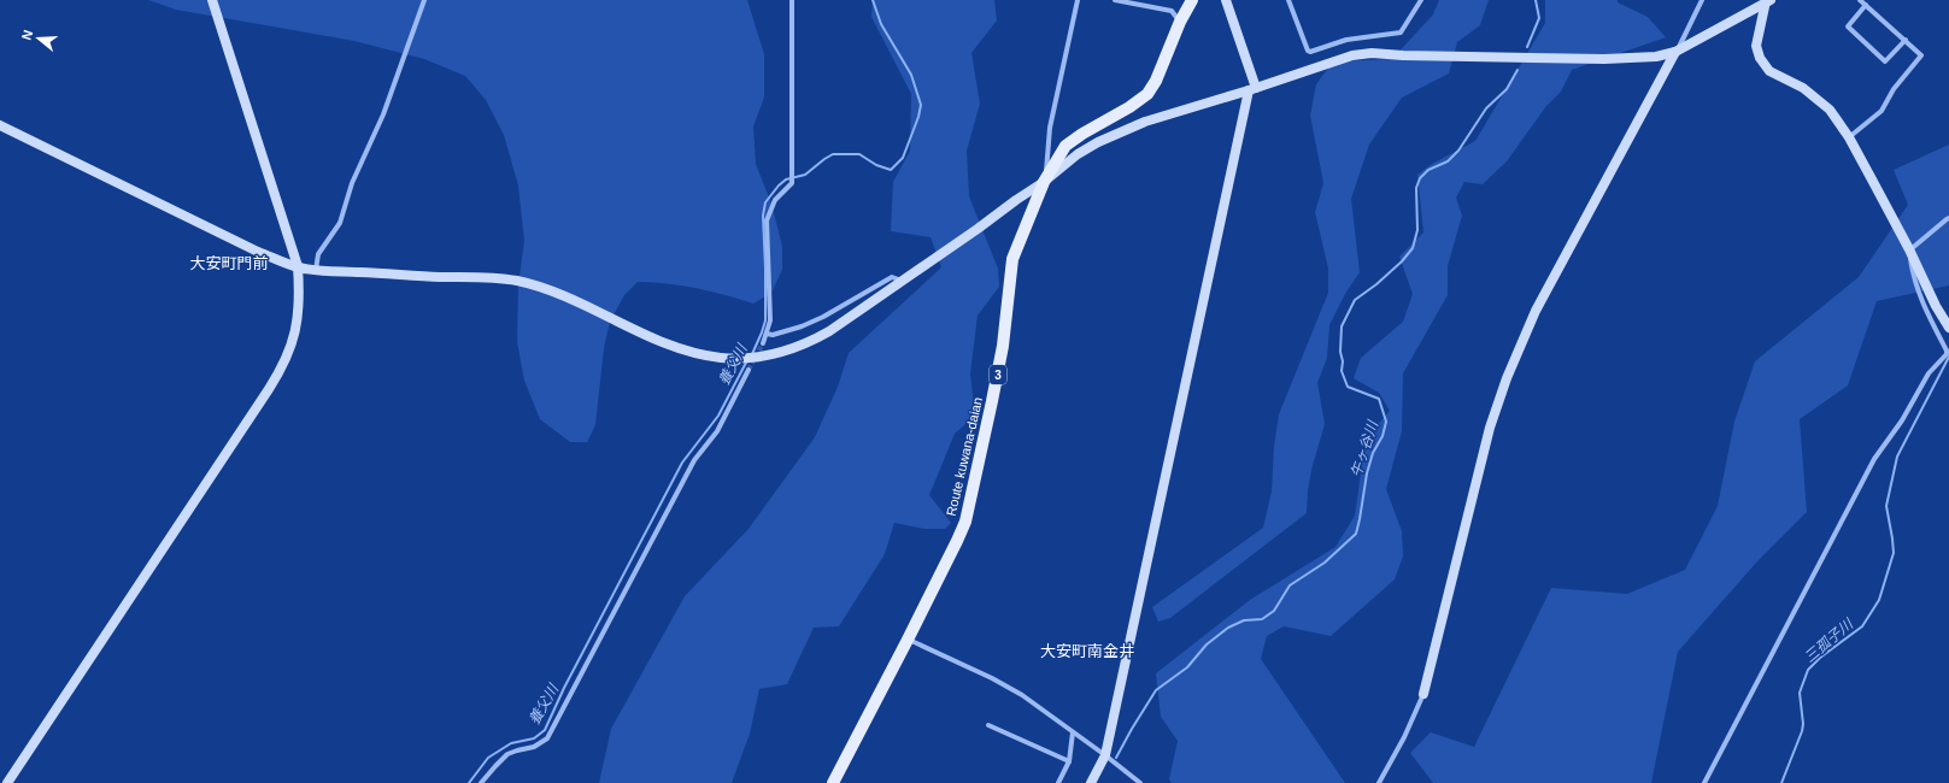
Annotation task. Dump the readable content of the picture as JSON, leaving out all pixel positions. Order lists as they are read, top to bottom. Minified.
{"streets":{"main road":["3","Route kuwana-daian"]},"districts":["大安町門前","大安町南金井"],"water":["養父川","午ヶ谷川","三孤子川"],"north":"left"}
